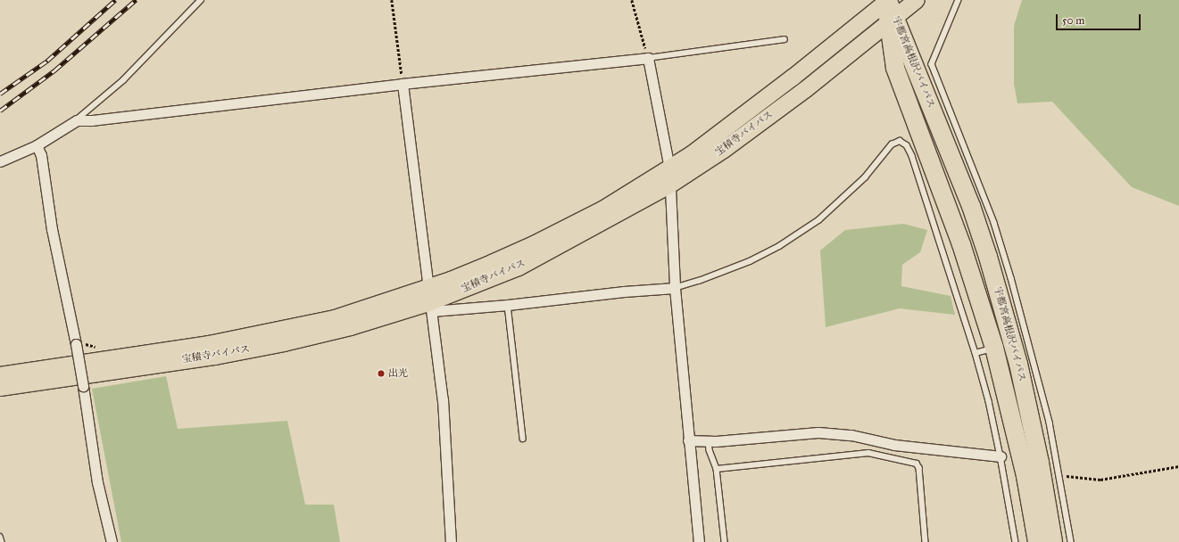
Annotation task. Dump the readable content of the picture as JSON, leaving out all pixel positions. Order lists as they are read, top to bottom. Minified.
{"streets":{"highway":["宇都宮高根沢バイパス"],"main road":["宝積寺バイパス"]},"crossings":[["宇都宮高根沢バイパス","宝積寺バイパス"]],"places":["出光"],"scale_bar":"50 m"}
